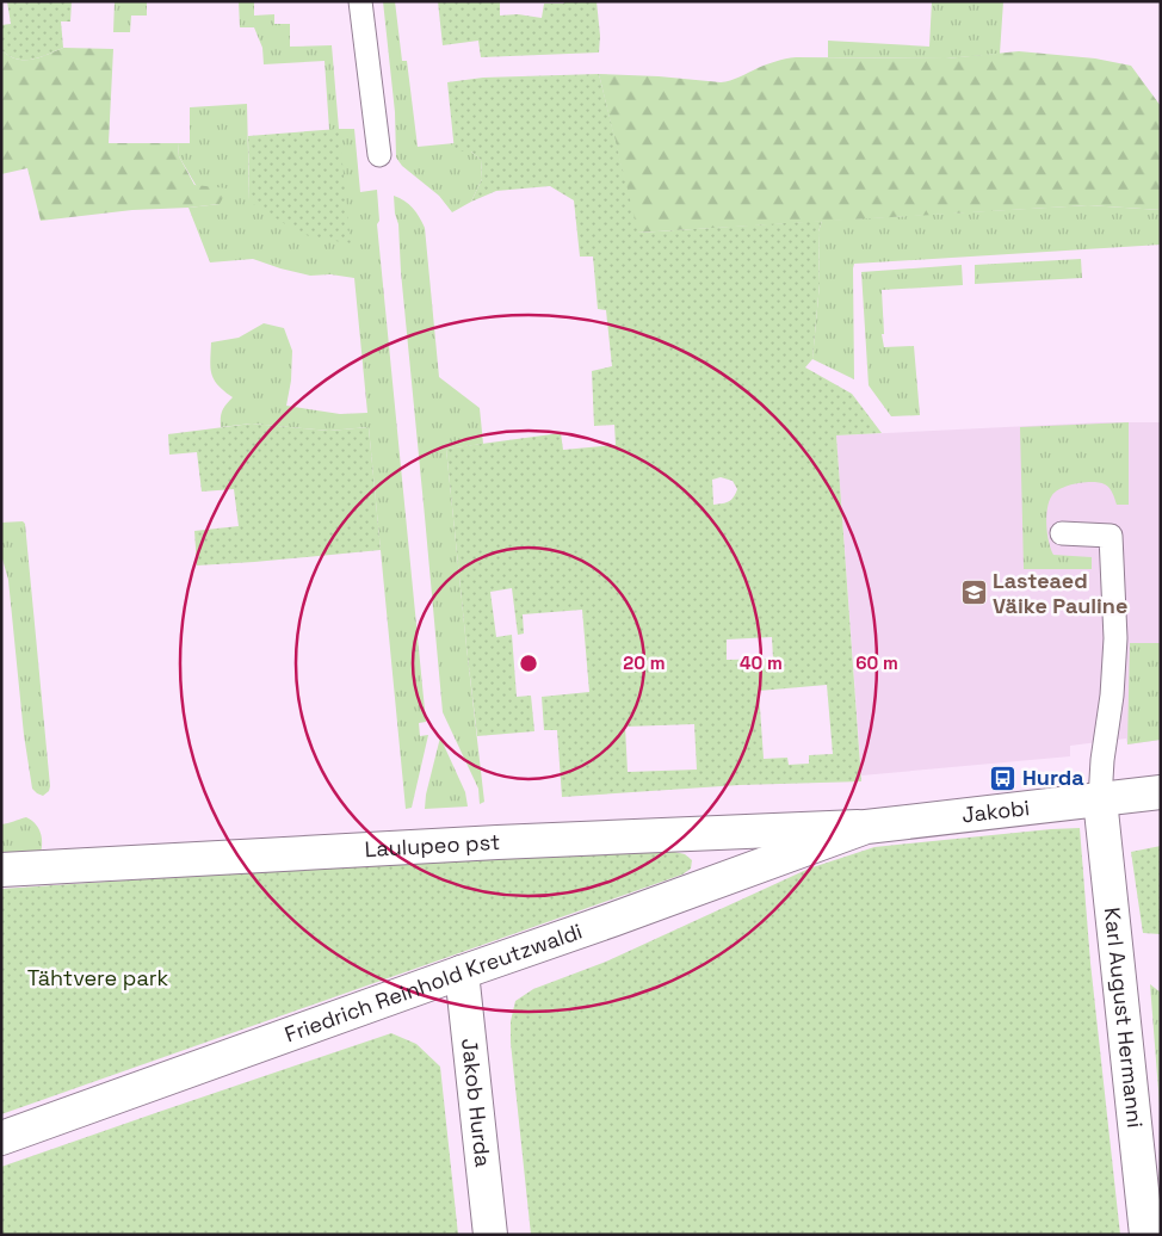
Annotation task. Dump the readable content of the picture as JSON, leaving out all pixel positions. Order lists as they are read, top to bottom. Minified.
{"streets":{"street":["Jakobi","Laulupeo pst","Friedrich Reinhold Kreutzwaldi","Karl August Hermanni","Jakob Hurda"]},"crossings":[["Jakobi","Laulupeo pst"],["Jakobi","Friedrich Reinhold Kreutzwaldi"],["Jakobi","Karl August Hermanni"],["Laulupeo pst","Friedrich Reinhold Kreutzwaldi"],["Friedrich Reinhold Kreutzwaldi","Jakob Hurda"]],"parks":["Tähtvere park"],"places":{"school or university":["Lasteaed Väike Pauline"],"bus stop":["Hurda"]},"rings":["20 m","40 m","60 m"]}
